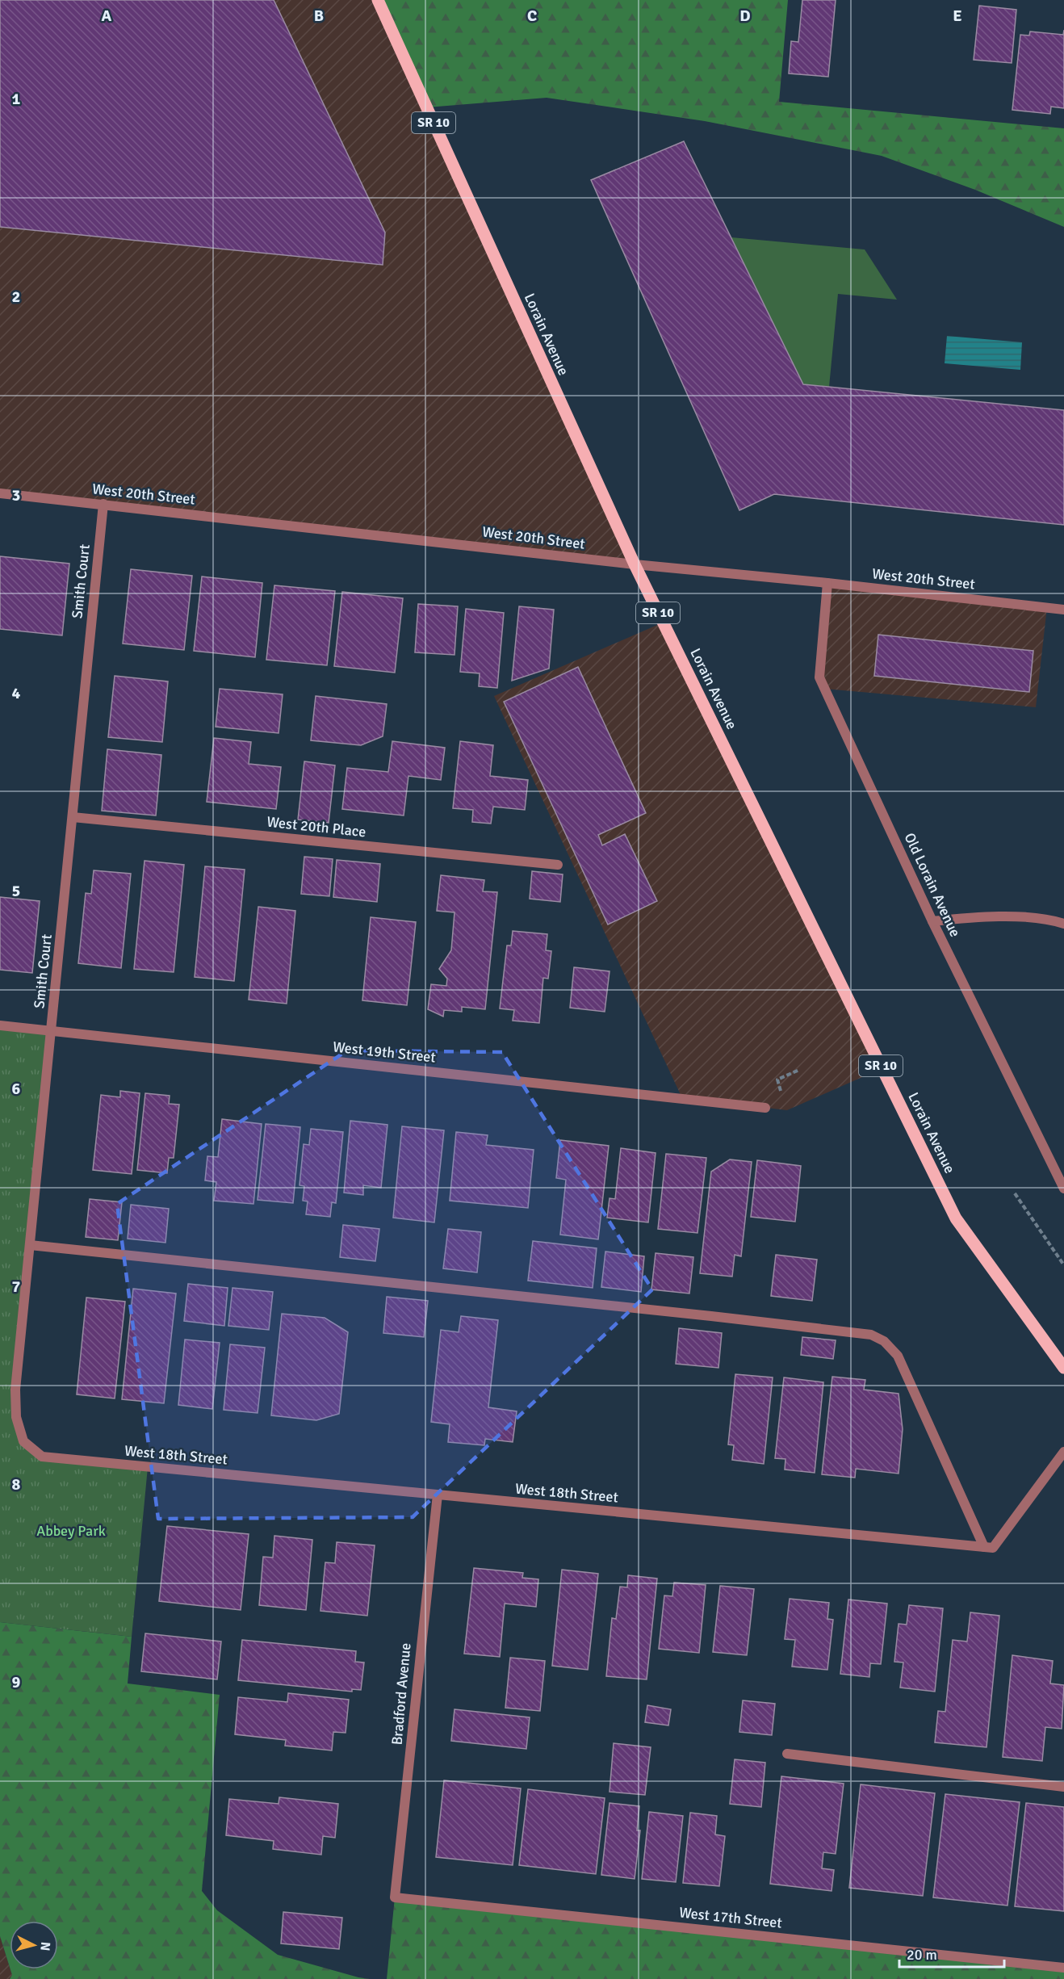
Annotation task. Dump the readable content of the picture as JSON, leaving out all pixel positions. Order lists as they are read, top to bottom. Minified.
{"streets":{"main road":["SR 10","Lorain Avenue"],"street":["West 20th Street","Smith Court","West 20th Place","Old Lorain Avenue","West 19th Street","West 18th Street","Bradford Avenue","West 17th Street"]},"crossings":[["Lorain Avenue","West 20th Street"],["West 20th Street","Smith Court"],["West 20th Street","Old Lorain Avenue"],["Smith Court","West 20th Place"],["Smith Court","West 19th Street"],["Smith Court","West 18th Street"],["West 18th Street","Bradford Avenue"],["Bradford Avenue","West 17th Street"]],"parks":["Abbey Park"],"scale_bar":"20 m","north":"right","grid":{"columns":["A","B","C","D","E"],"rows":["1","2","3","4","5","6","7","8","9"]}}
